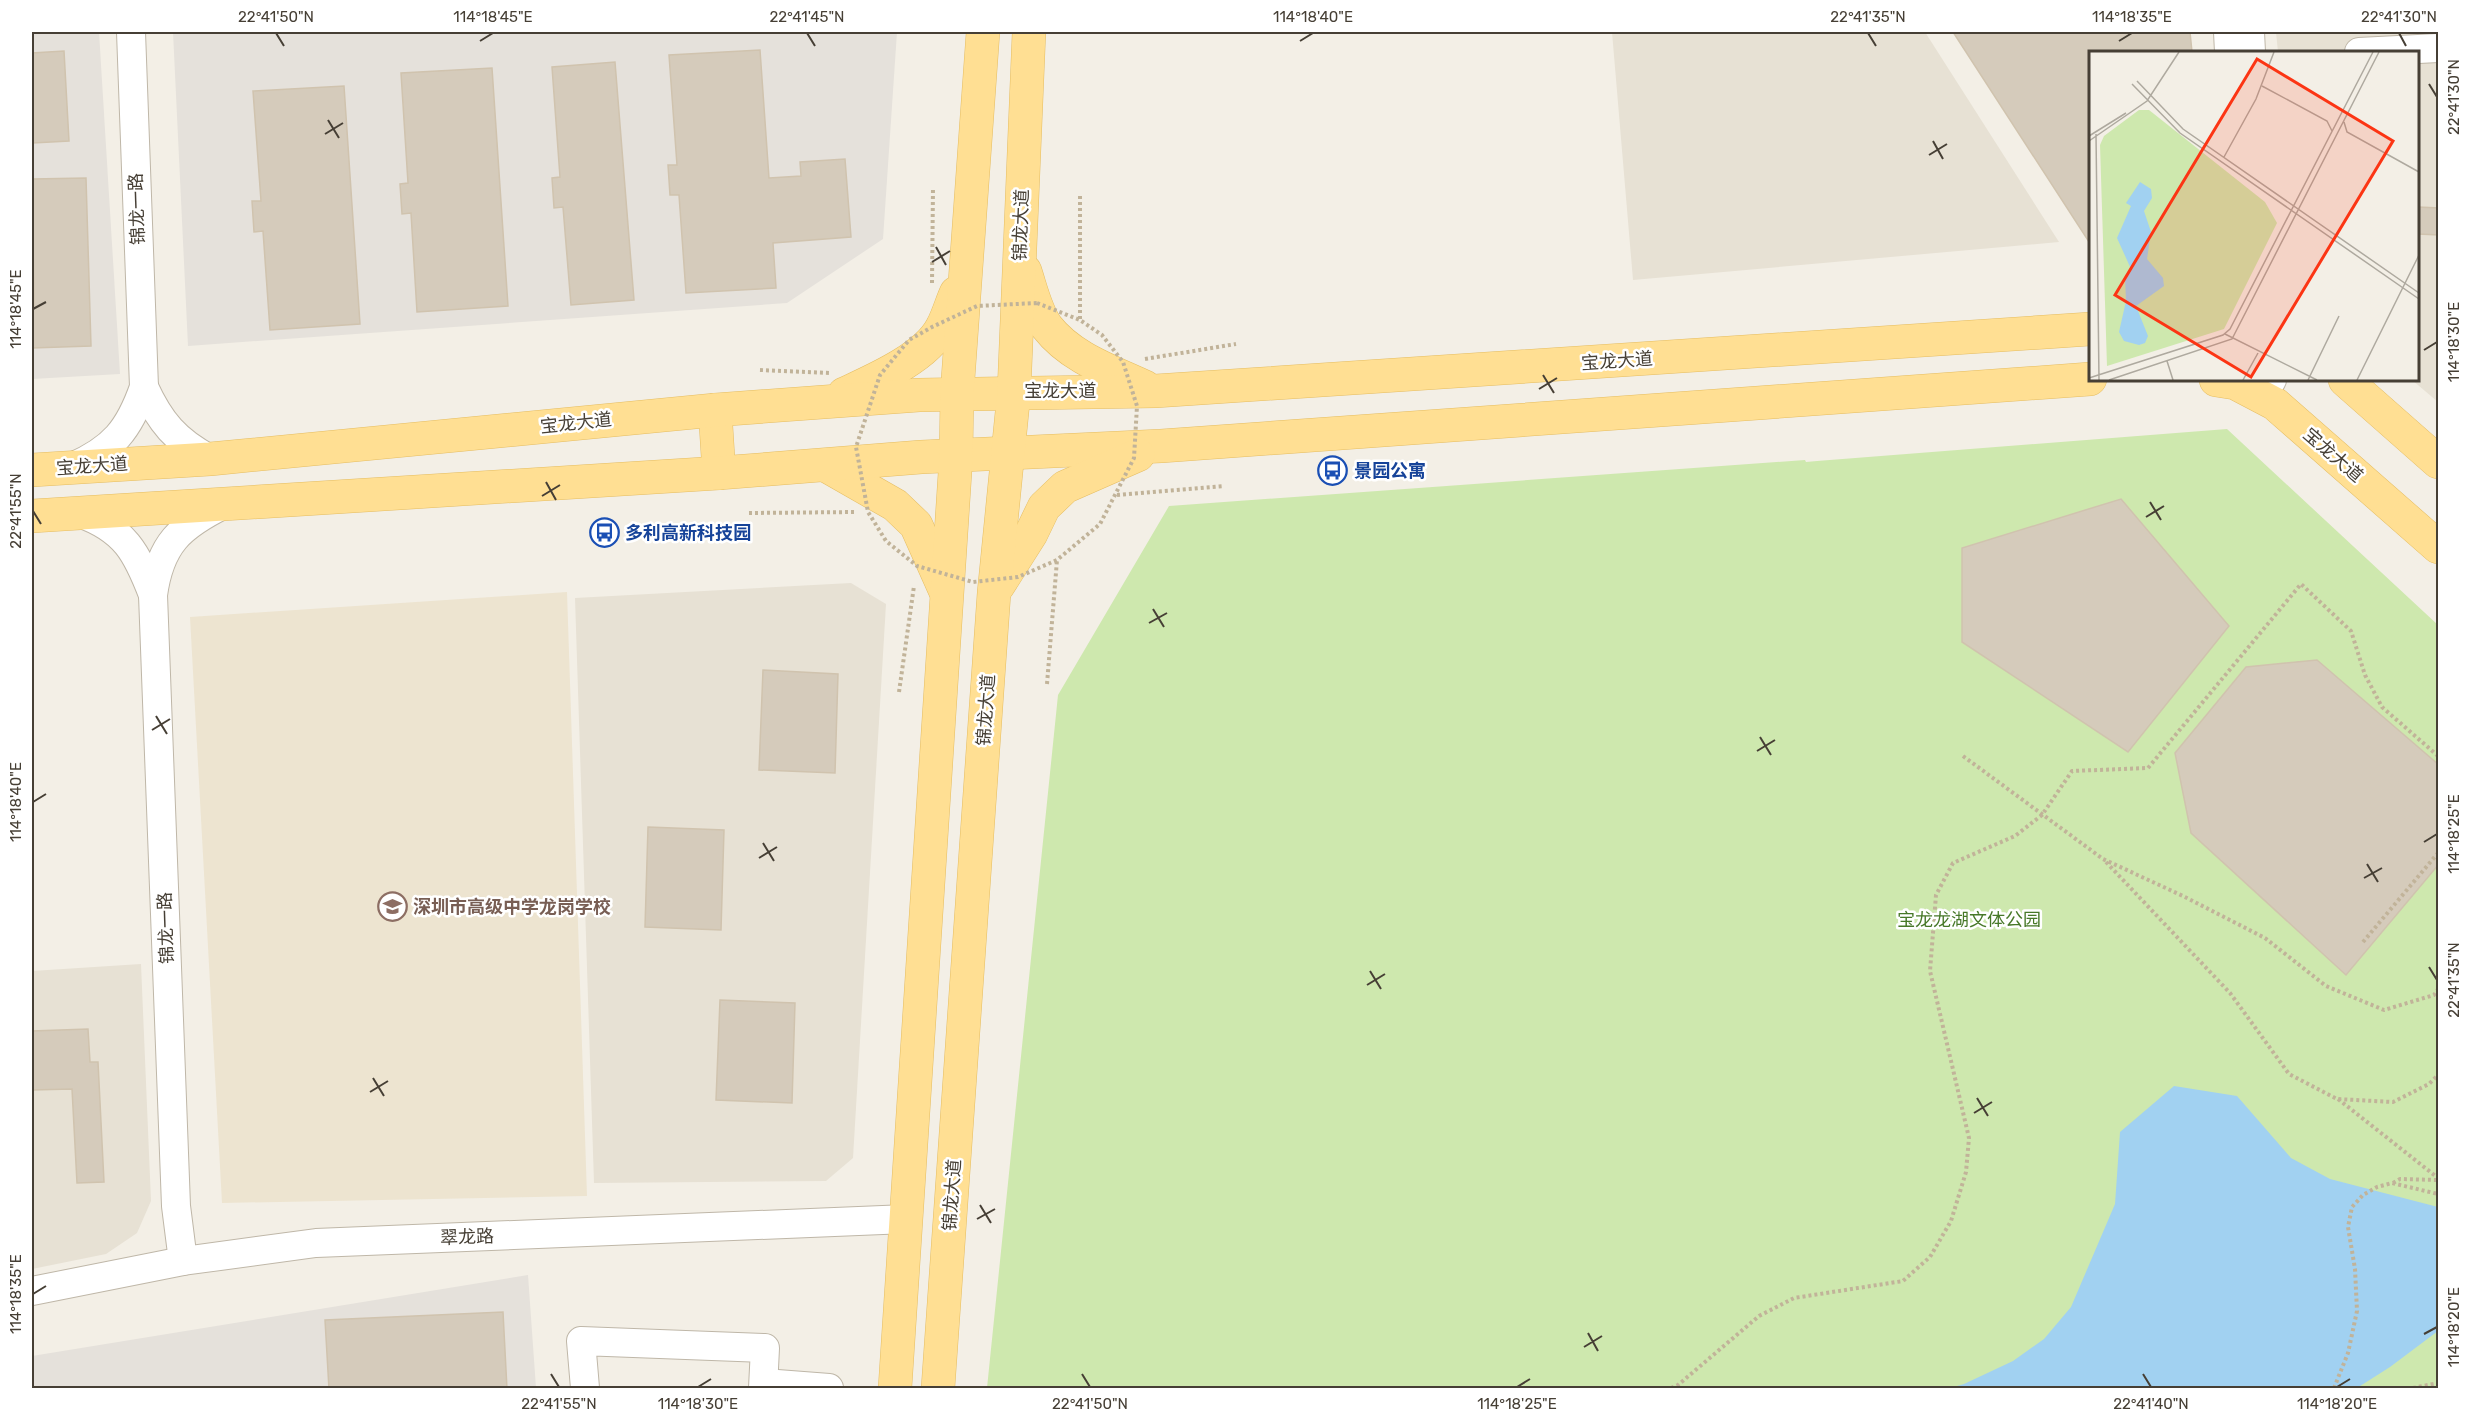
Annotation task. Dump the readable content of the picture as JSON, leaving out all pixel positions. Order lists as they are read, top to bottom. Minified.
{"streets":{"main road":["锦龙大道","宝龙大道"],"street":["锦龙一路","翠龙路"]},"crossings":[["锦龙一路","宝龙大道"],["锦龙一路","翠龙路"],["锦龙大道","宝龙大道"]],"parks":["宝龙龙湖文体公园"],"places":{"bus stop":["景园公寓","多利高新科技园"],"school or university":["深圳市高级中学龙岗学校"]},"coordinates":["22°41'50\"N","114°18'45\"E","22°41'45\"N","114°18'40\"E","22°41'35\"N","114°18'35\"E","22°41'30\"N","114°18'30\"E","22°41'55\"N","114°18'25\"E","114°18'20\"E","22°41'40\"N"]}
